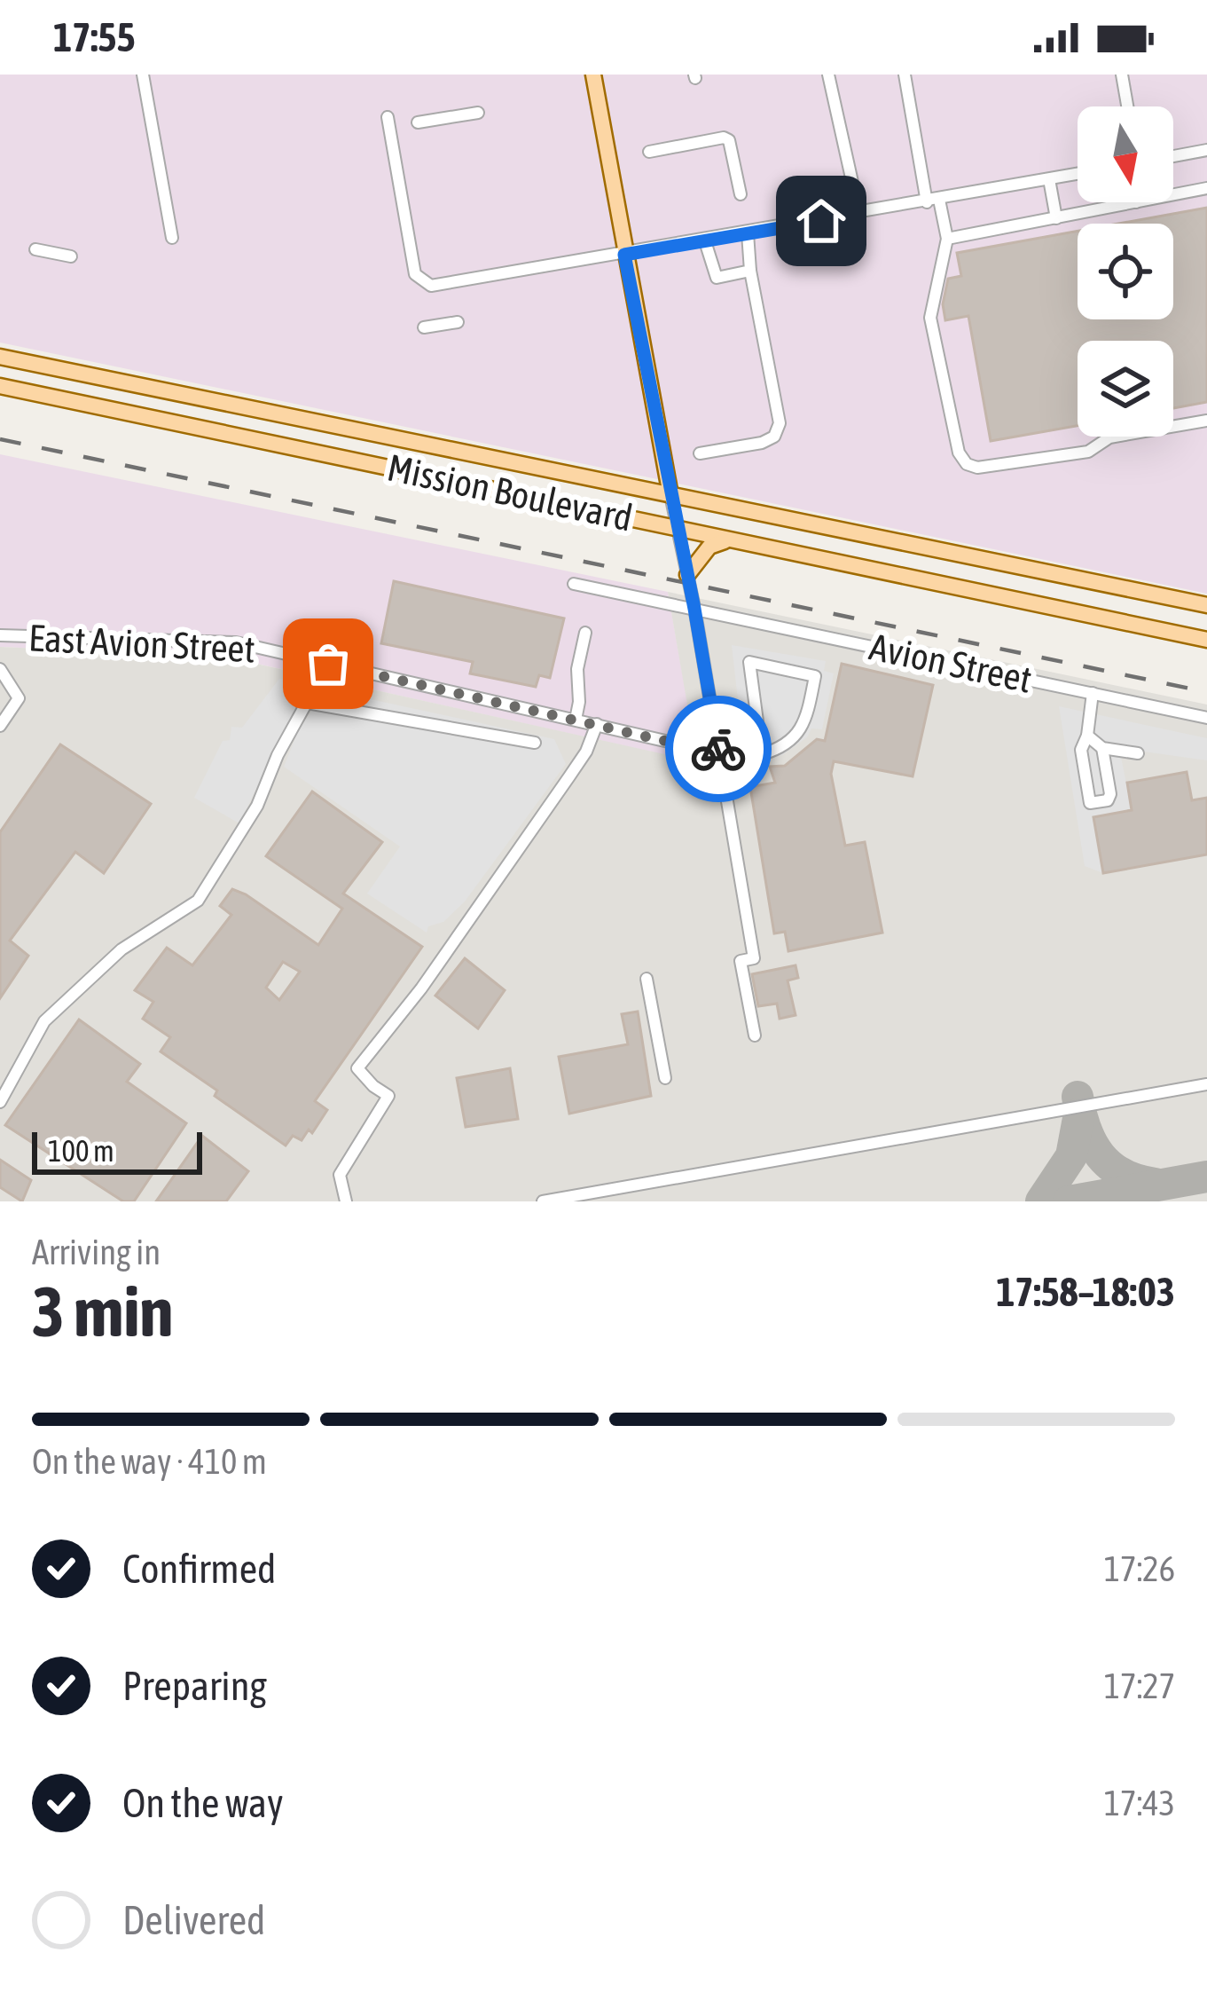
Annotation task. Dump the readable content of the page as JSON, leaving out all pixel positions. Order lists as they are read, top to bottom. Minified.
{"streets":{"main road":["Mission Boulevard"],"street":["East Avion Street","Avion Street"]},"scale_bar":"100 m","north":"bottom","page":{"status":"17:55","scale":"100 m","heading":["3 min","Arriving in","17:58–18:03"],"bar":"On the way · 410 m","list":[["Confirmed","17:26"],["Preparing","17:27"],["On the way","17:43"],"Delivered"]}}
